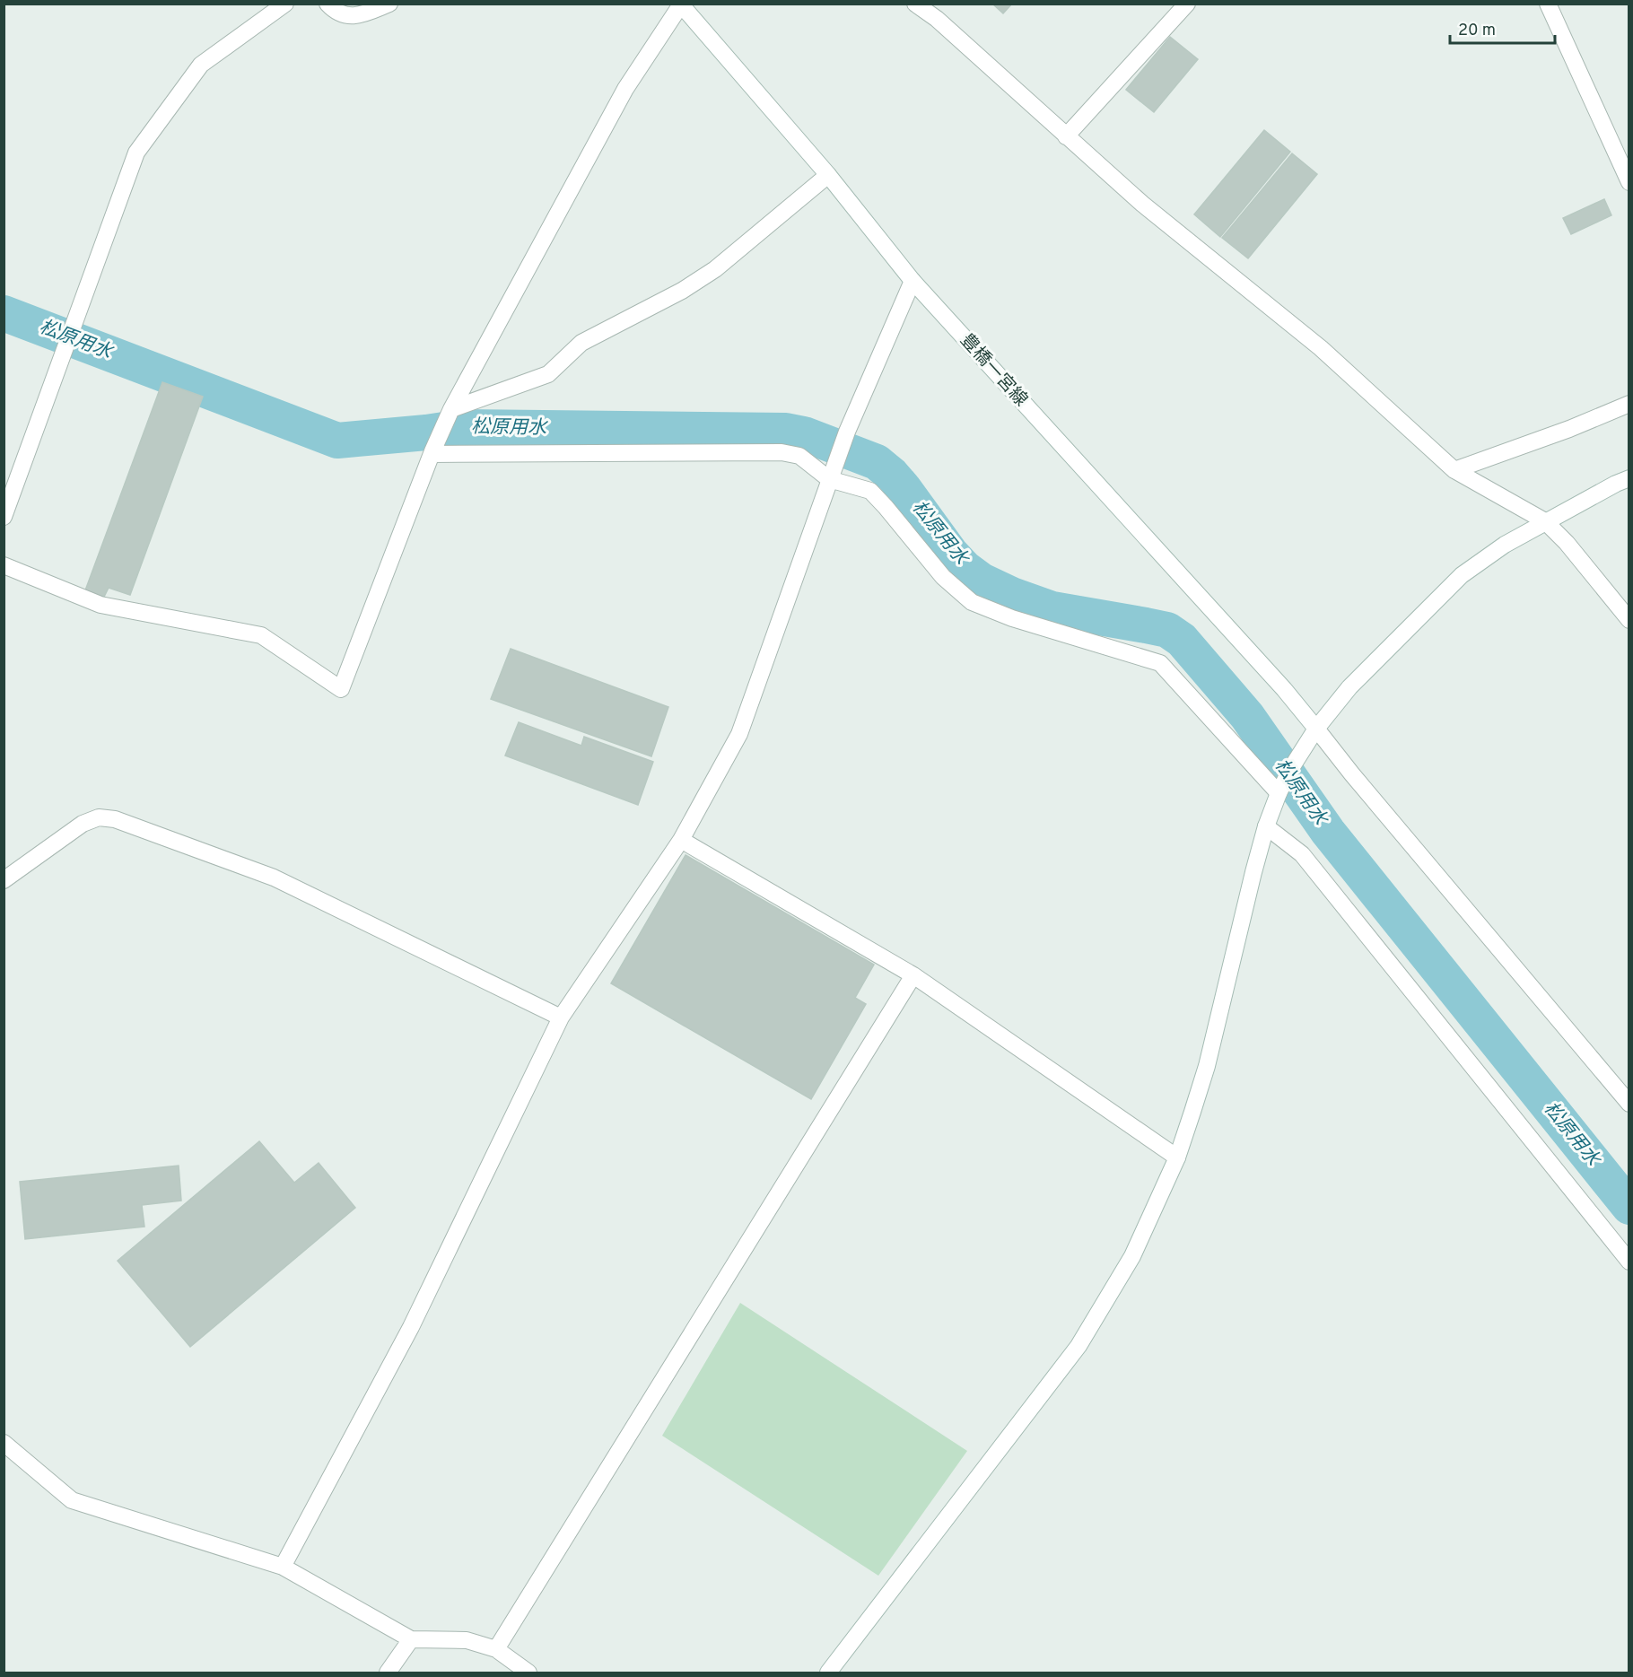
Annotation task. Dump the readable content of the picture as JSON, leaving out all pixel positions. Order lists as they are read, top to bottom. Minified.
{"streets":{"street":["豊橋一宮線"]},"water":["松原用水"],"scale_bar":"20 m"}
